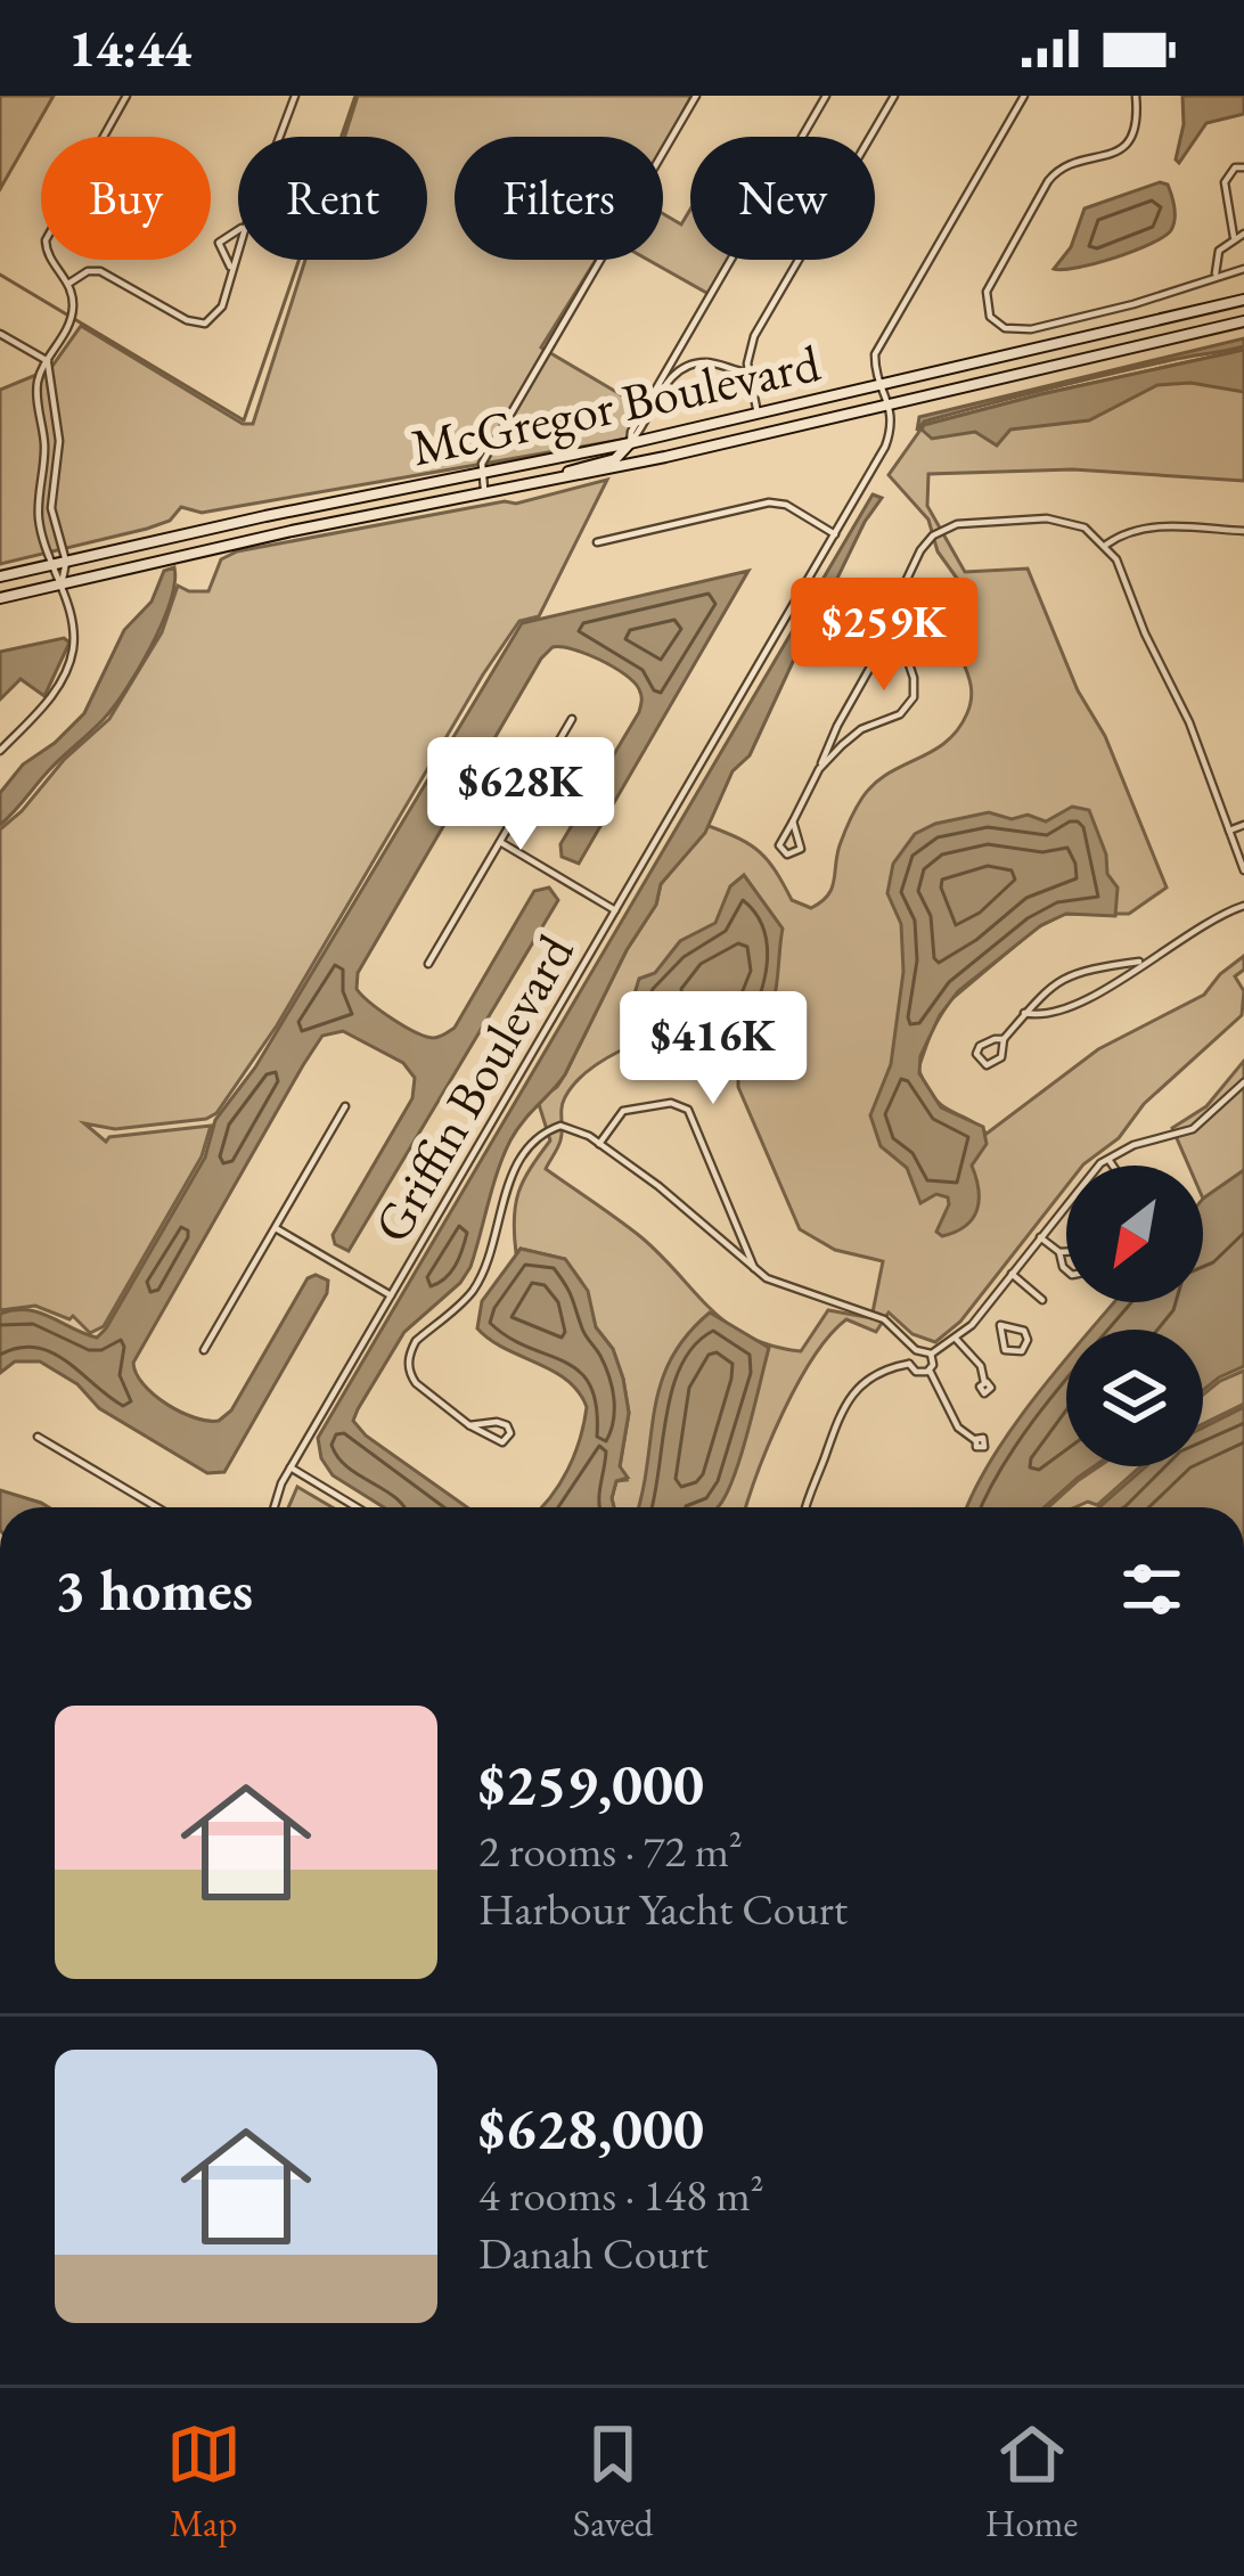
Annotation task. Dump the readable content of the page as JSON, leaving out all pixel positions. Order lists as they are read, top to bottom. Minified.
{"streets":{"main road":["McGregor Boulevard"],"street":["Griffin Boulevard"]},"crossings":[["McGregor Boulevard","Griffin Boulevard"]],"north":"bottom left","page":{"status":"14:44","chip":["Buy","Rent","Filters","New"],"price":["$259K","$628K","$416K"],"heading":"3 homes","list":[{"name":"$259,000","note":"2 rooms · 72 m² · Harbour Yacht Court"},{"name":"$628,000","note":"4 rooms · 148 m² · Danah Court"}],"tabs":["Map","Saved","Home"]}}
